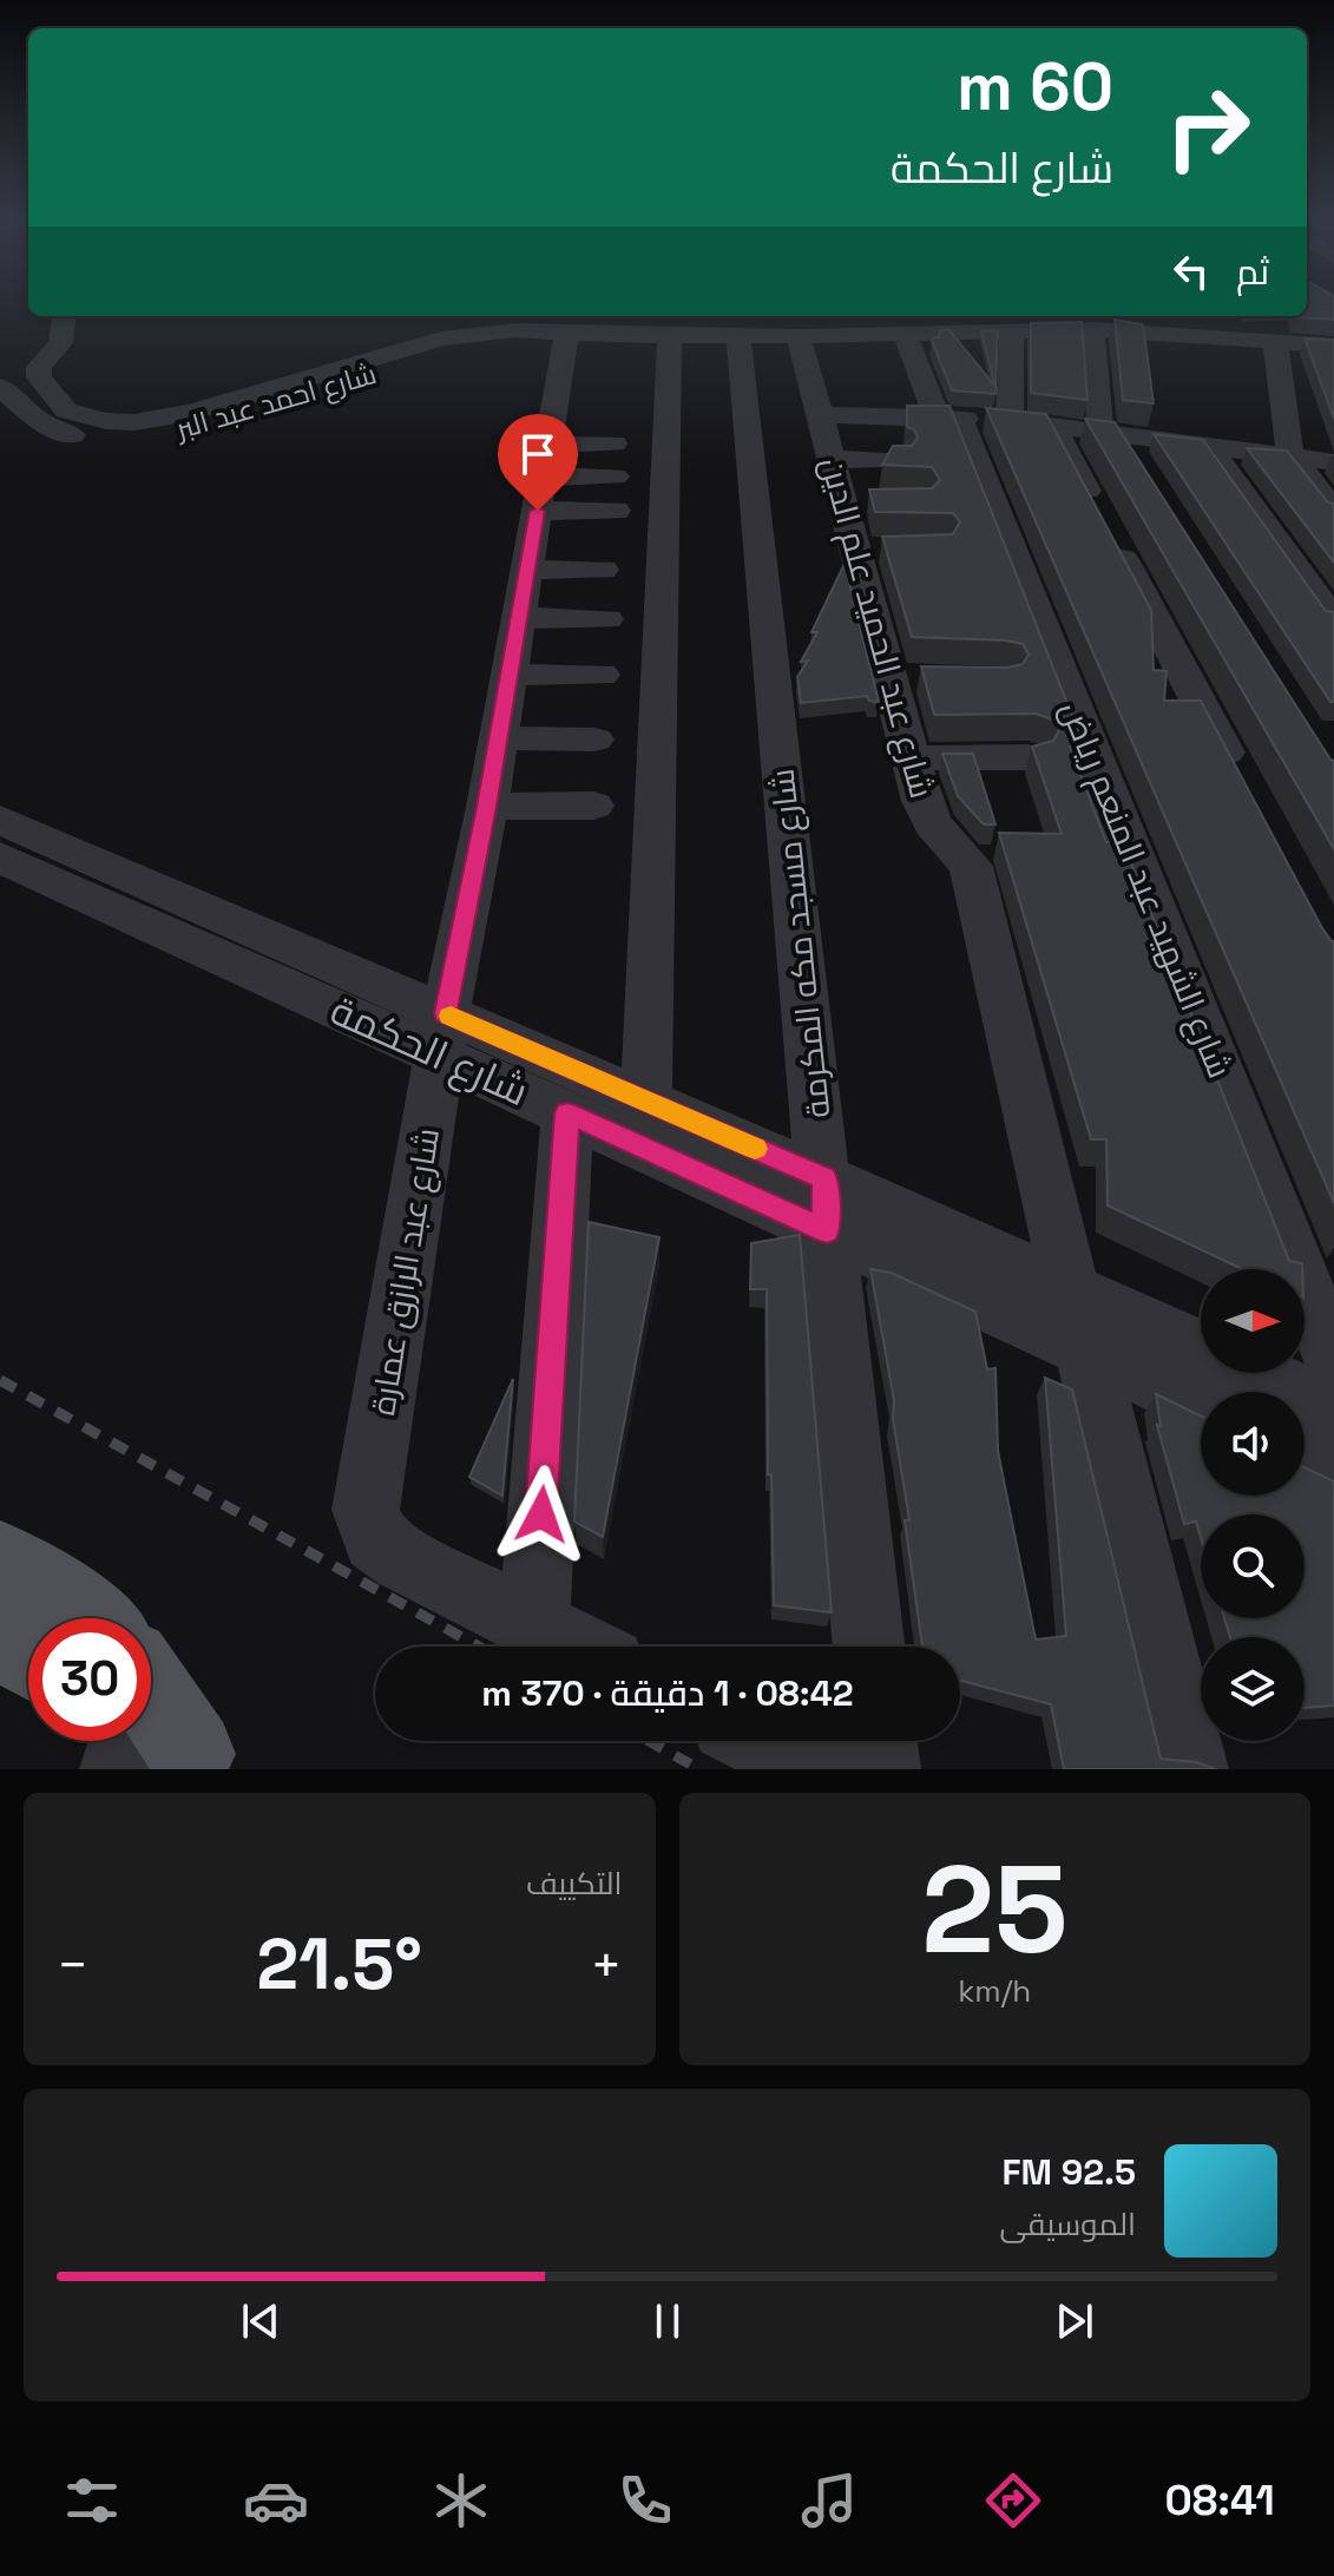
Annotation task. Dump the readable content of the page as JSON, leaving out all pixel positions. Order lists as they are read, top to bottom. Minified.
{"streets":{"street":["شارع احمد عبد البر","شارع عبد الحميد علم الدين","شارع الشهيد عبد المنعم رياض","شارع مسجد مكه المكرمة","شارع الحكمة","شارع عبد الرازق عمارة"]},"crossings":[["شارع احمد عبد البر","شارع عبد الحميد علم الدين"],["شارع احمد عبد البر","شارع الشهيد عبد المنعم رياض"],["شارع احمد عبد البر","شارع مسجد مكه المكرمة"],["شارع احمد عبد البر","شارع عبد الرازق عمارة"],["شارع عبد الحميد علم الدين","شارع الحكمة"],["شارع مسجد مكه المكرمة","شارع الحكمة"],["شارع الحكمة","شارع عبد الرازق عمارة"]],"north":"right","page":{"turn":["60 m","شارع الحكمة"],"then":"ثم","limit":"30","trip":"08:42 · 1 دقيقة · 370 m","tile":[["25","km/h"],"التكييف"],"heat":["−","21.5°","+"],"song":["92.5 FM","الموسيقى"],"tabs":"08:41"}}
